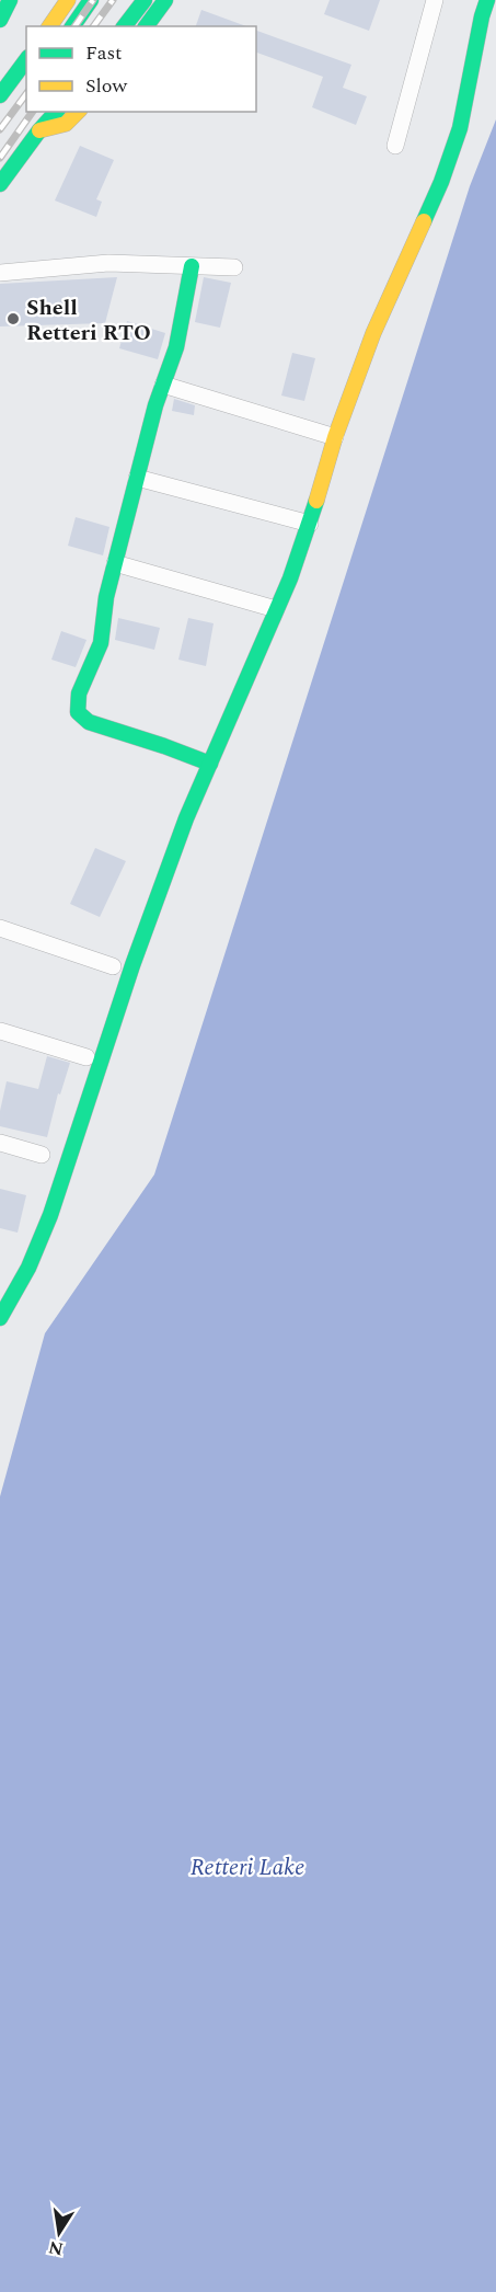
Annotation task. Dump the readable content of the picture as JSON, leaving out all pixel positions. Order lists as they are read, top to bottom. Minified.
{"water":["Retteri Lake"],"places":["Shell Retteri RTO"],"legend":["Fast","Slow"],"north":"bottom"}
